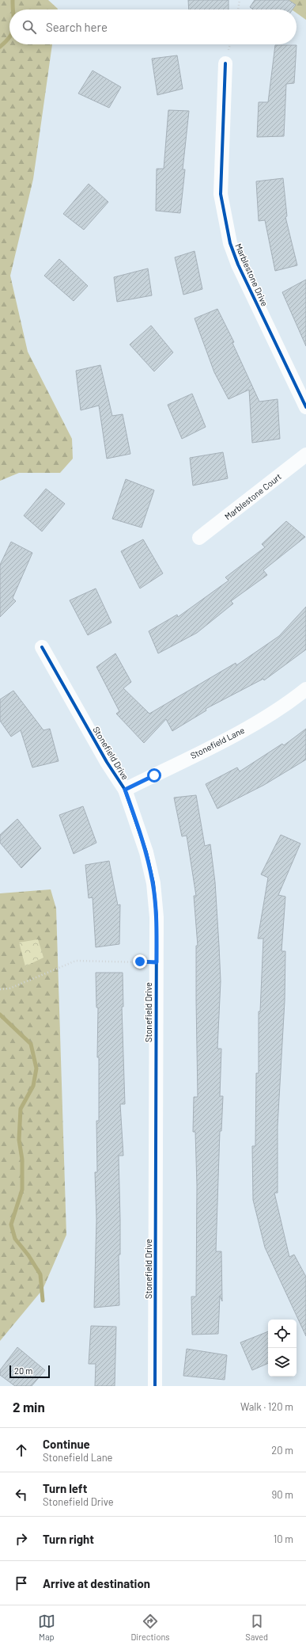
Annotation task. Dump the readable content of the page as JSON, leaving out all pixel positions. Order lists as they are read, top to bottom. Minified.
{"streets":{"street":["Marblestone Drive","Marblestone Court","Stonefield Lane","Stonefield Drive"]},"crossings":[["Stonefield Lane","Stonefield Drive"]],"scale_bar":"20 m","page":{"search":"Search here","scale":"20 m","heading":["2 min","Walk · 120 m"],"list":[["Continue","Stonefield Lane","20 m"],["Turn left","Stonefield Drive","90 m"],["Turn right","10 m"],"Arrive at destination"],"nav":["Map","Directions","Saved"]}}
